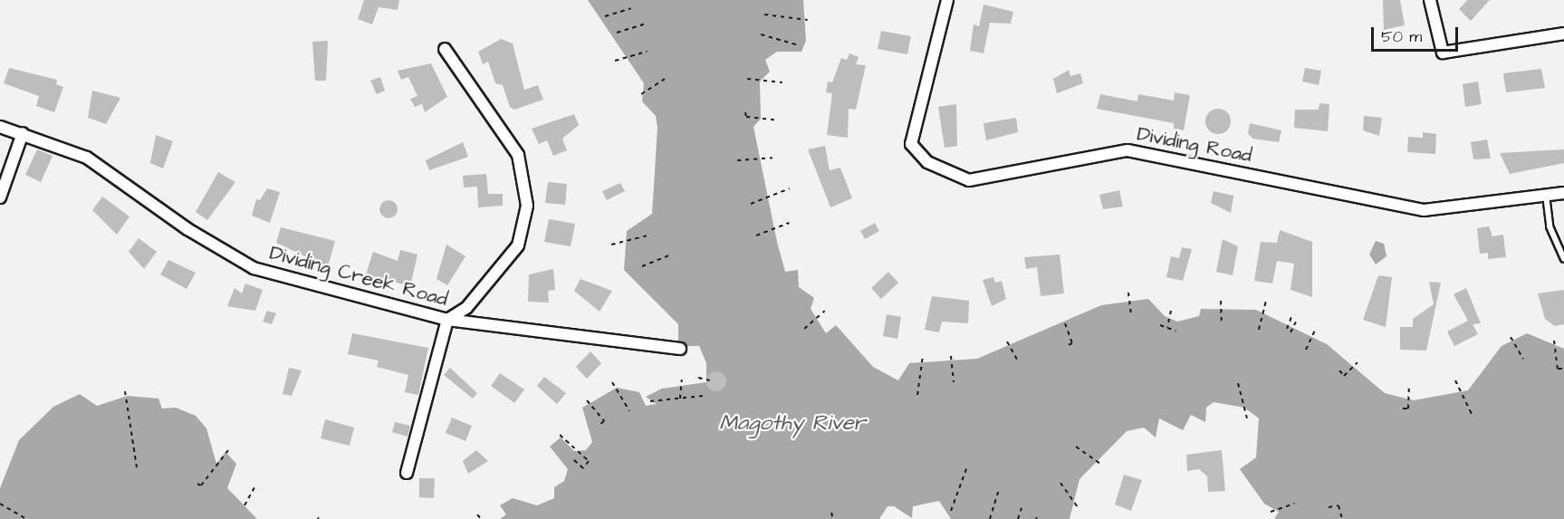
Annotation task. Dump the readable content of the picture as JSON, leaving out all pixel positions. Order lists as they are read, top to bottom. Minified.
{"streets":{"street":["Dividing Road","Dividing Creek Road"]},"water":["Magothy River"],"scale_bar":"50 m"}
